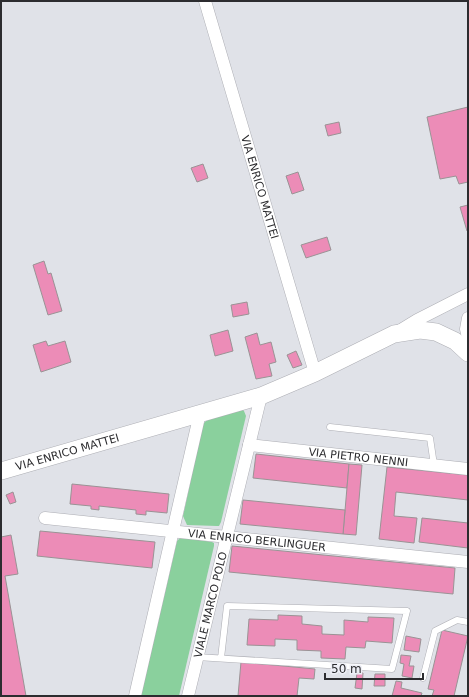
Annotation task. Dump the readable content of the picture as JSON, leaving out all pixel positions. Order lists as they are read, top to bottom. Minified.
{"streets":{"main road":["VIA ENRICO MATTEI"],"street":["VIA PIETRO NENNI","VIA ENRICO BERLINGUER","VIALE MARCO POLO"]},"crossings":[["VIA ENRICO MATTEI","VIALE MARCO POLO"],["VIA PIETRO NENNI","VIALE MARCO POLO"],["VIA ENRICO BERLINGUER","VIALE MARCO POLO"]],"scale_bar":"50 m"}
